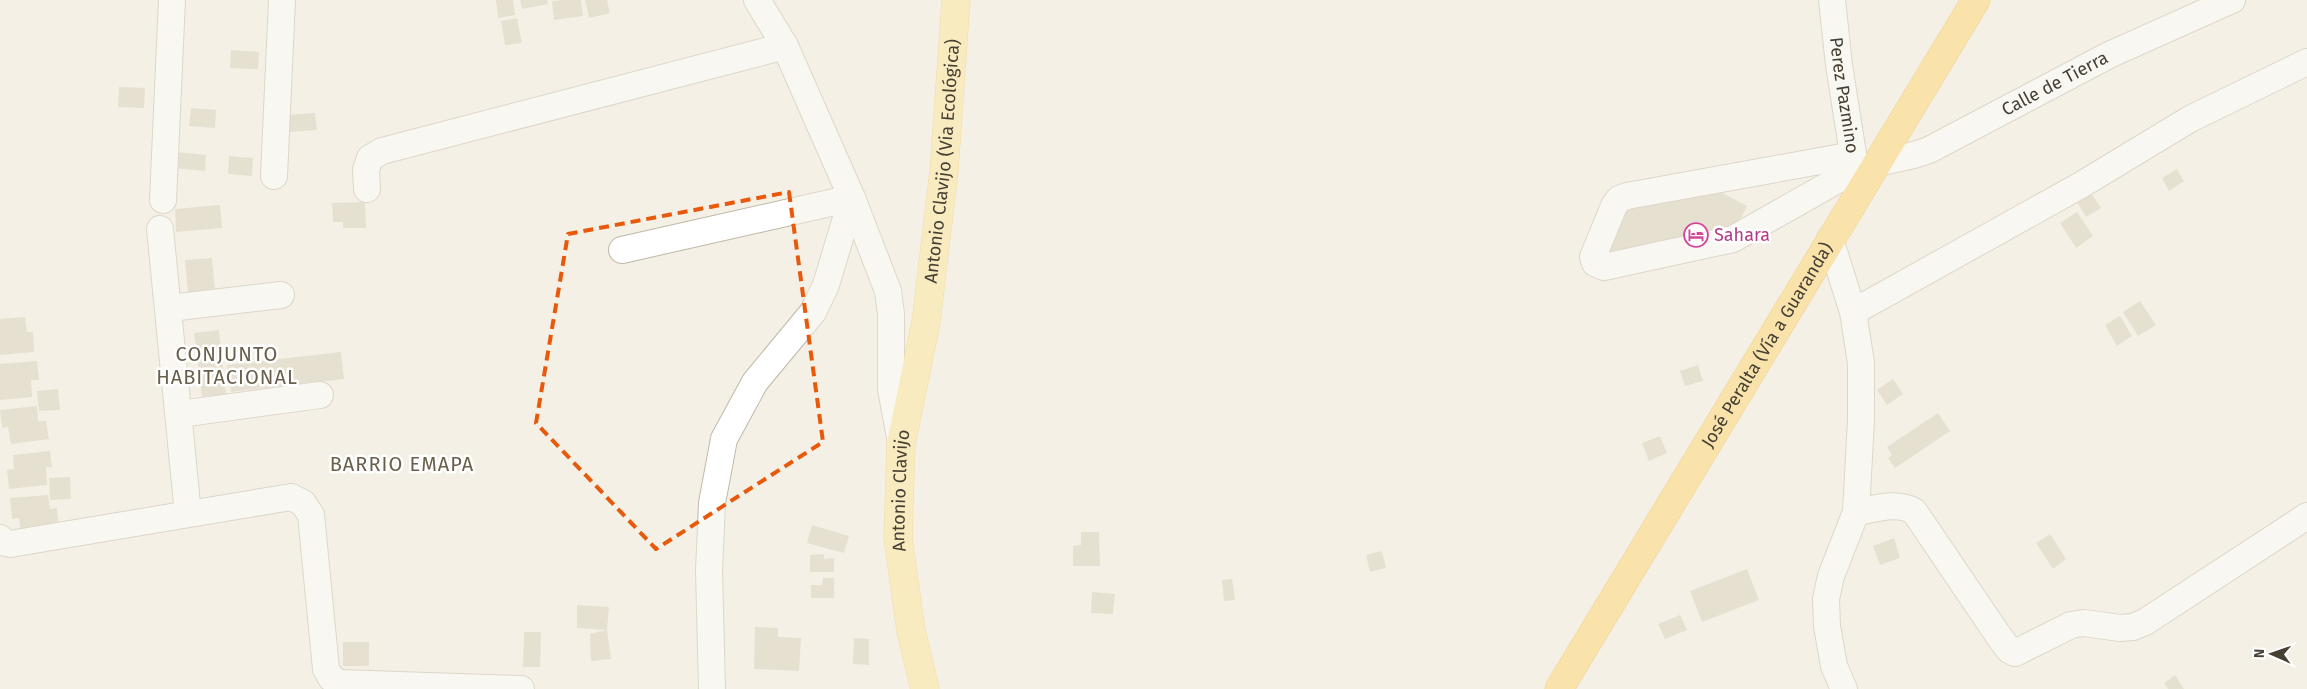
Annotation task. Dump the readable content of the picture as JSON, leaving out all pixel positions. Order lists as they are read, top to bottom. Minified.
{"streets":{"highway":["José Peralta (Vía a Guaranda)"],"main road":["Antonio Clavijo (Via Ecológica)","Antonio Clavijo"],"street":["Calle de Tierra","Perez Pazmino"]},"crossings":[["Calle de Tierra","Perez Pazmino"],["Calle de Tierra","José Peralta (Vía a Guaranda)"],["Perez Pazmino","José Peralta (Vía a Guaranda)"],["Antonio Clavijo (Via Ecológica)","Antonio Clavijo"]],"districts":["CONJUNTO HABITACIONAL","BARRIO EMAPA"],"places":{"hotel":["Sahara"]},"north":"left"}
